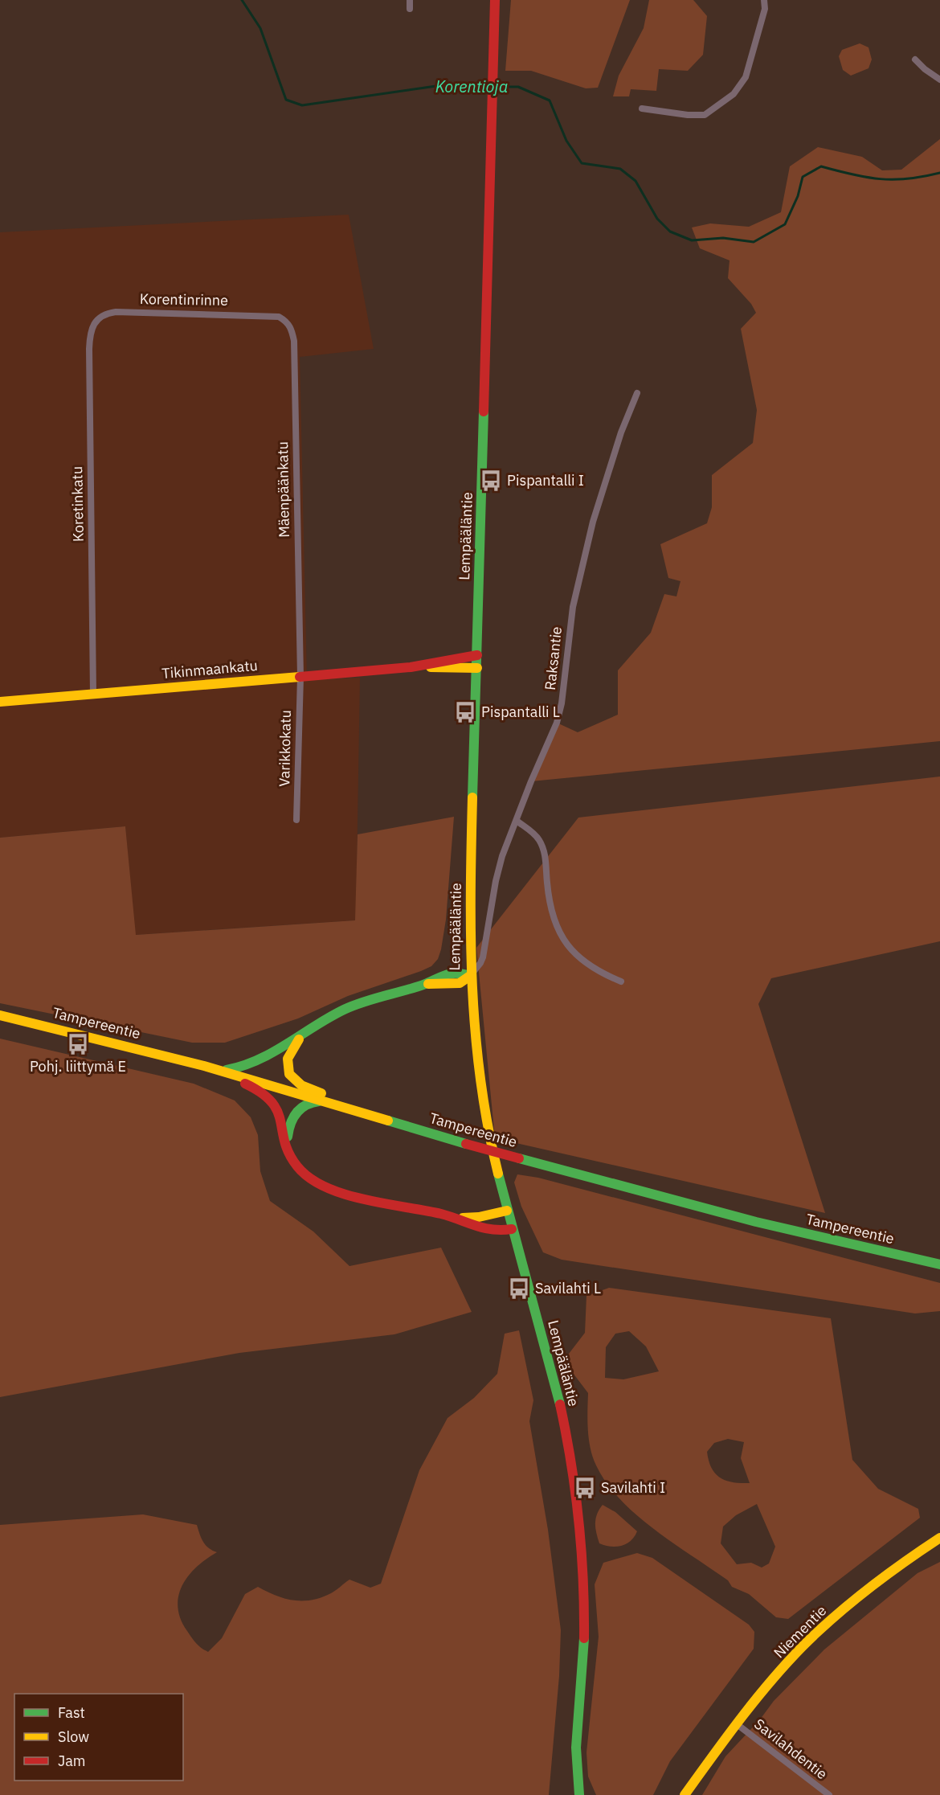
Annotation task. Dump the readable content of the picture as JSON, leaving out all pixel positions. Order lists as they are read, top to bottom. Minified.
{"streets":{"main road":["Lempääläntie","Tikinmaankatu","Tampereentie","Niementie"],"street":["Korentinrinne","Mäenpäänkatu","Koretinkatu","Raksantie","Varikkokatu","Savilahdentie"]},"crossings":[["Korentinrinne","Mäenpäänkatu"],["Korentinrinne","Koretinkatu"],["Mäenpäänkatu","Tikinmaankatu"],["Mäenpäänkatu","Varikkokatu"],["Koretinkatu","Tikinmaankatu"],["Lempääläntie","Raksantie"],["Lempääläntie","Tikinmaankatu"],["Tikinmaankatu","Varikkokatu"],["Niementie","Savilahdentie"]],"water":["Korentioja"],"places":{"bus stop":["Pispantalli I","Pispantalli L","Pohj. liittymä E","Savilahti L","Savilahti I"]},"legend":["Fast","Slow","Jam"]}
